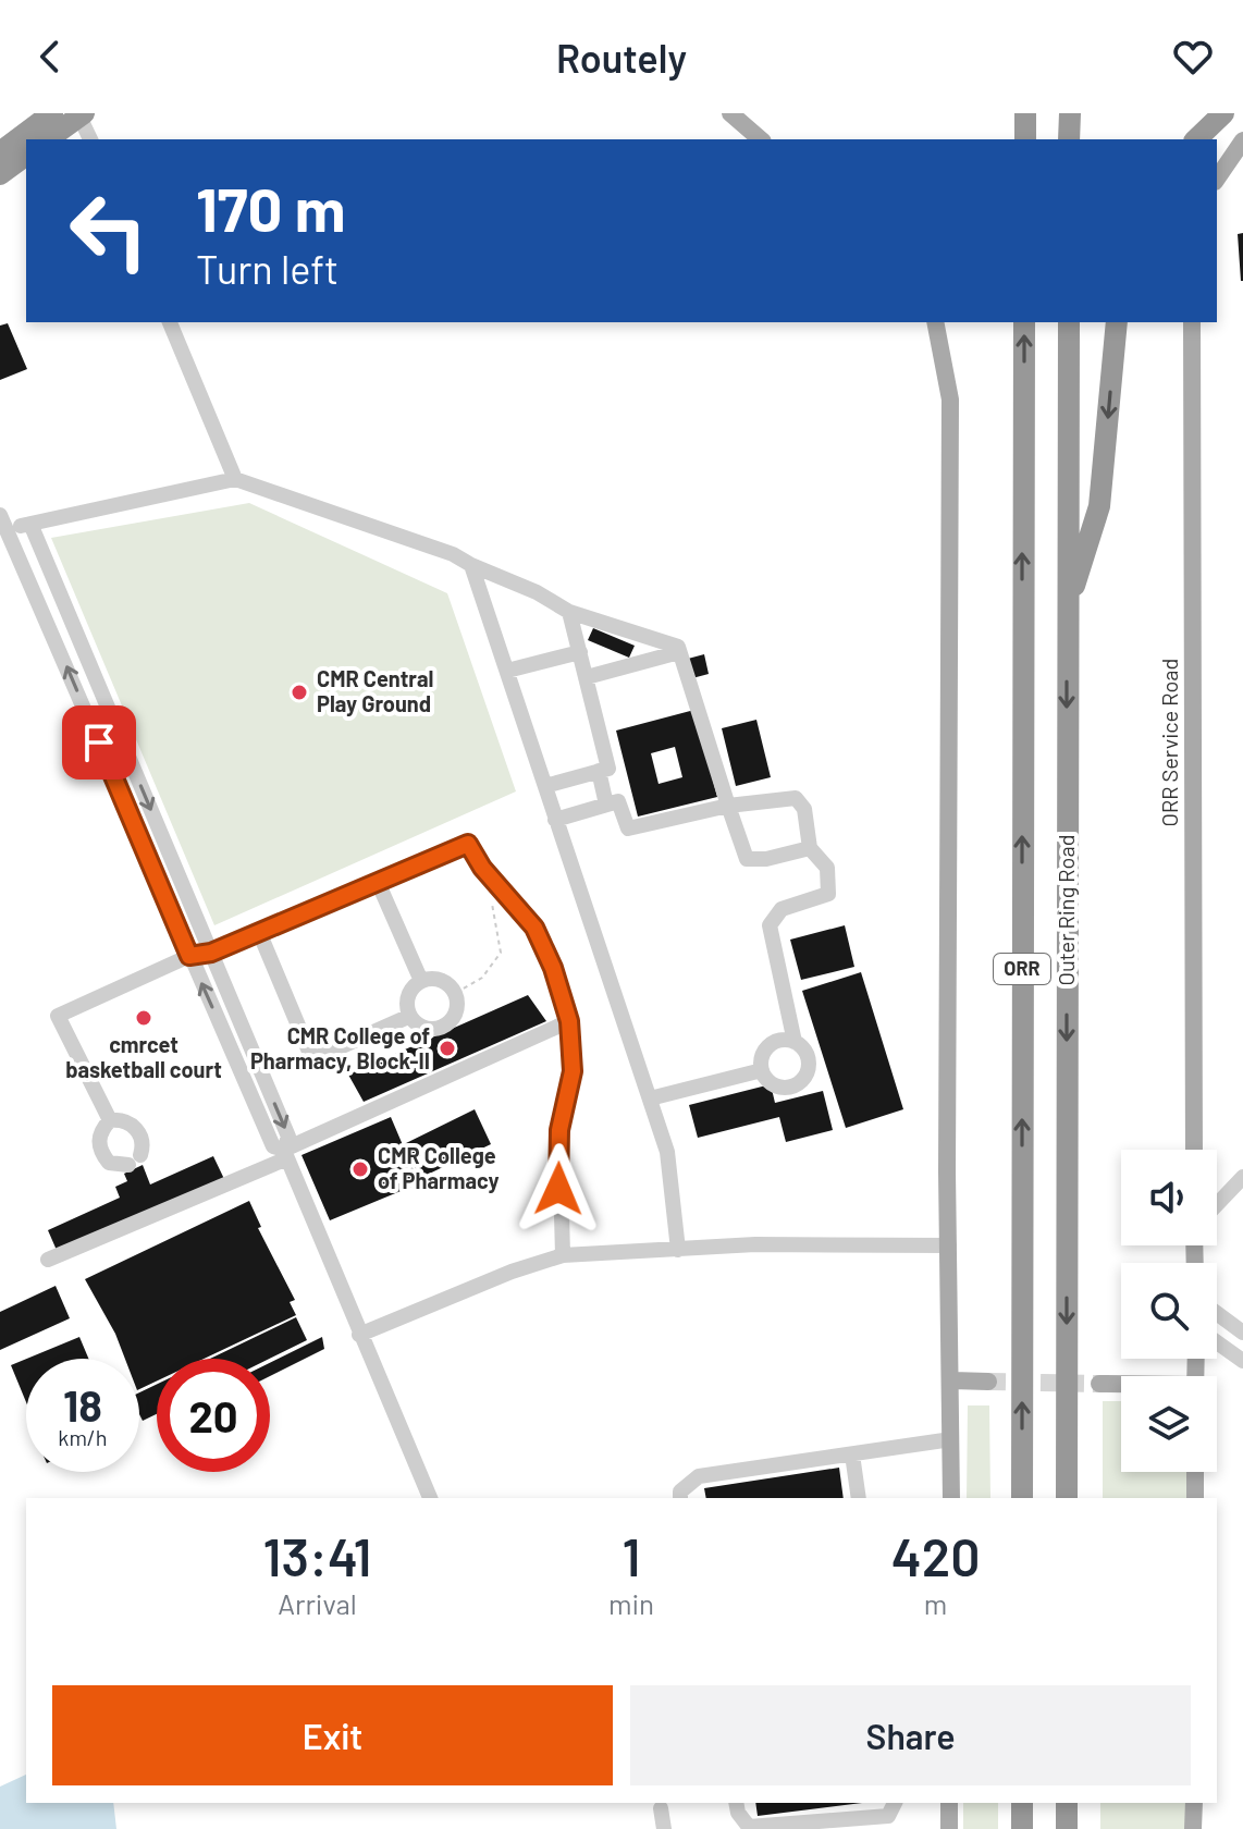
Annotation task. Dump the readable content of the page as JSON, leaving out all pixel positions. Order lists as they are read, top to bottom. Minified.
{"streets":{"highway":["Outer Ring Road","ORR"],"main road":["ORR Service Road"]},"places":["CMR Central Play Ground","cmrcet basketball court","CMR College of Pharmacy, Block-II","CMR College of Pharmacy"],"page":{"header":"Routely","turn":["170 m","Turn left"],"speed":"18 km/h","limit":"20","eta":["13:41","Arrival","1","min","420","m"],"buttons":["Exit","Share"]}}
